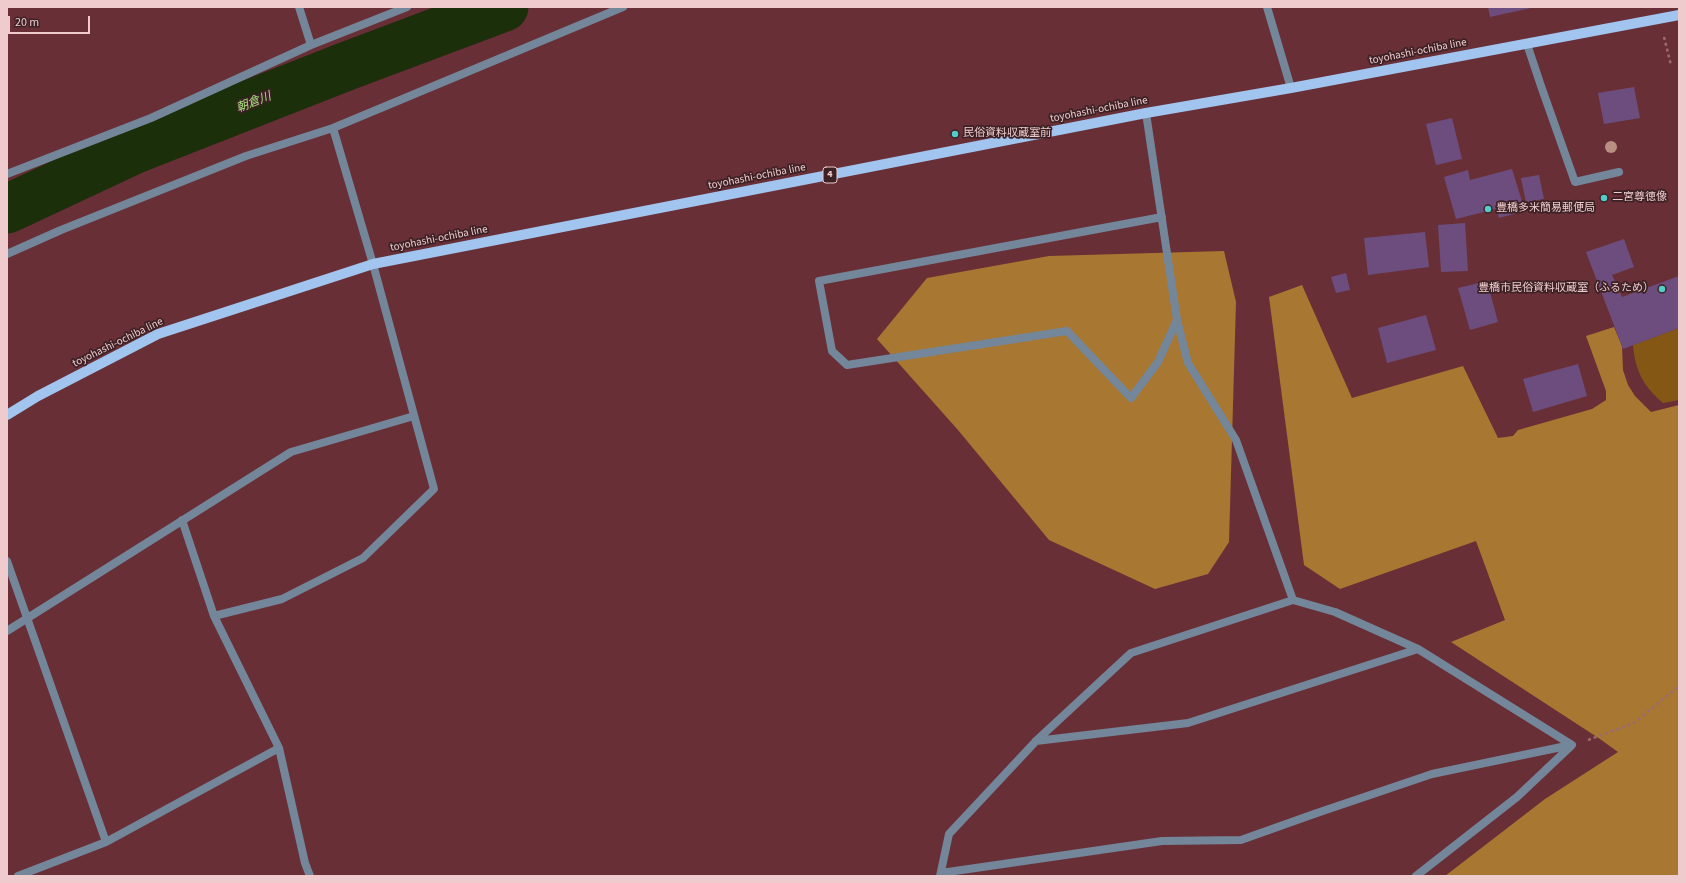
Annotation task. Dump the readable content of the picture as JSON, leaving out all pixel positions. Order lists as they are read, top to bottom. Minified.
{"streets":{"main road":["toyohashi-ochiba line","4"]},"water":["朝倉川"],"places":["民俗資料収蔵室前","二宮尊徳像","豊橋多米簡易郵便局","豊橋市民俗資料収蔵室（ふるため）"],"scale_bar":"20 m"}
